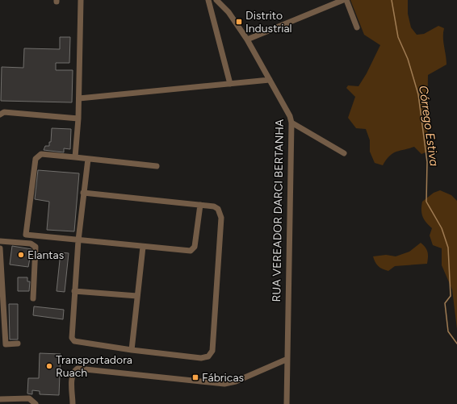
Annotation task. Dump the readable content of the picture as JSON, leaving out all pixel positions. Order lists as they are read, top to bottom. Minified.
{"streets":{"street":["RUA VEREADOR DARCI BERTANHA"]},"water":["Córrego Estiva"],"places":{"transit":["Distrito Industrial","Fábricas"],"other":["Elantas","Transportadora Ruach"]}}
